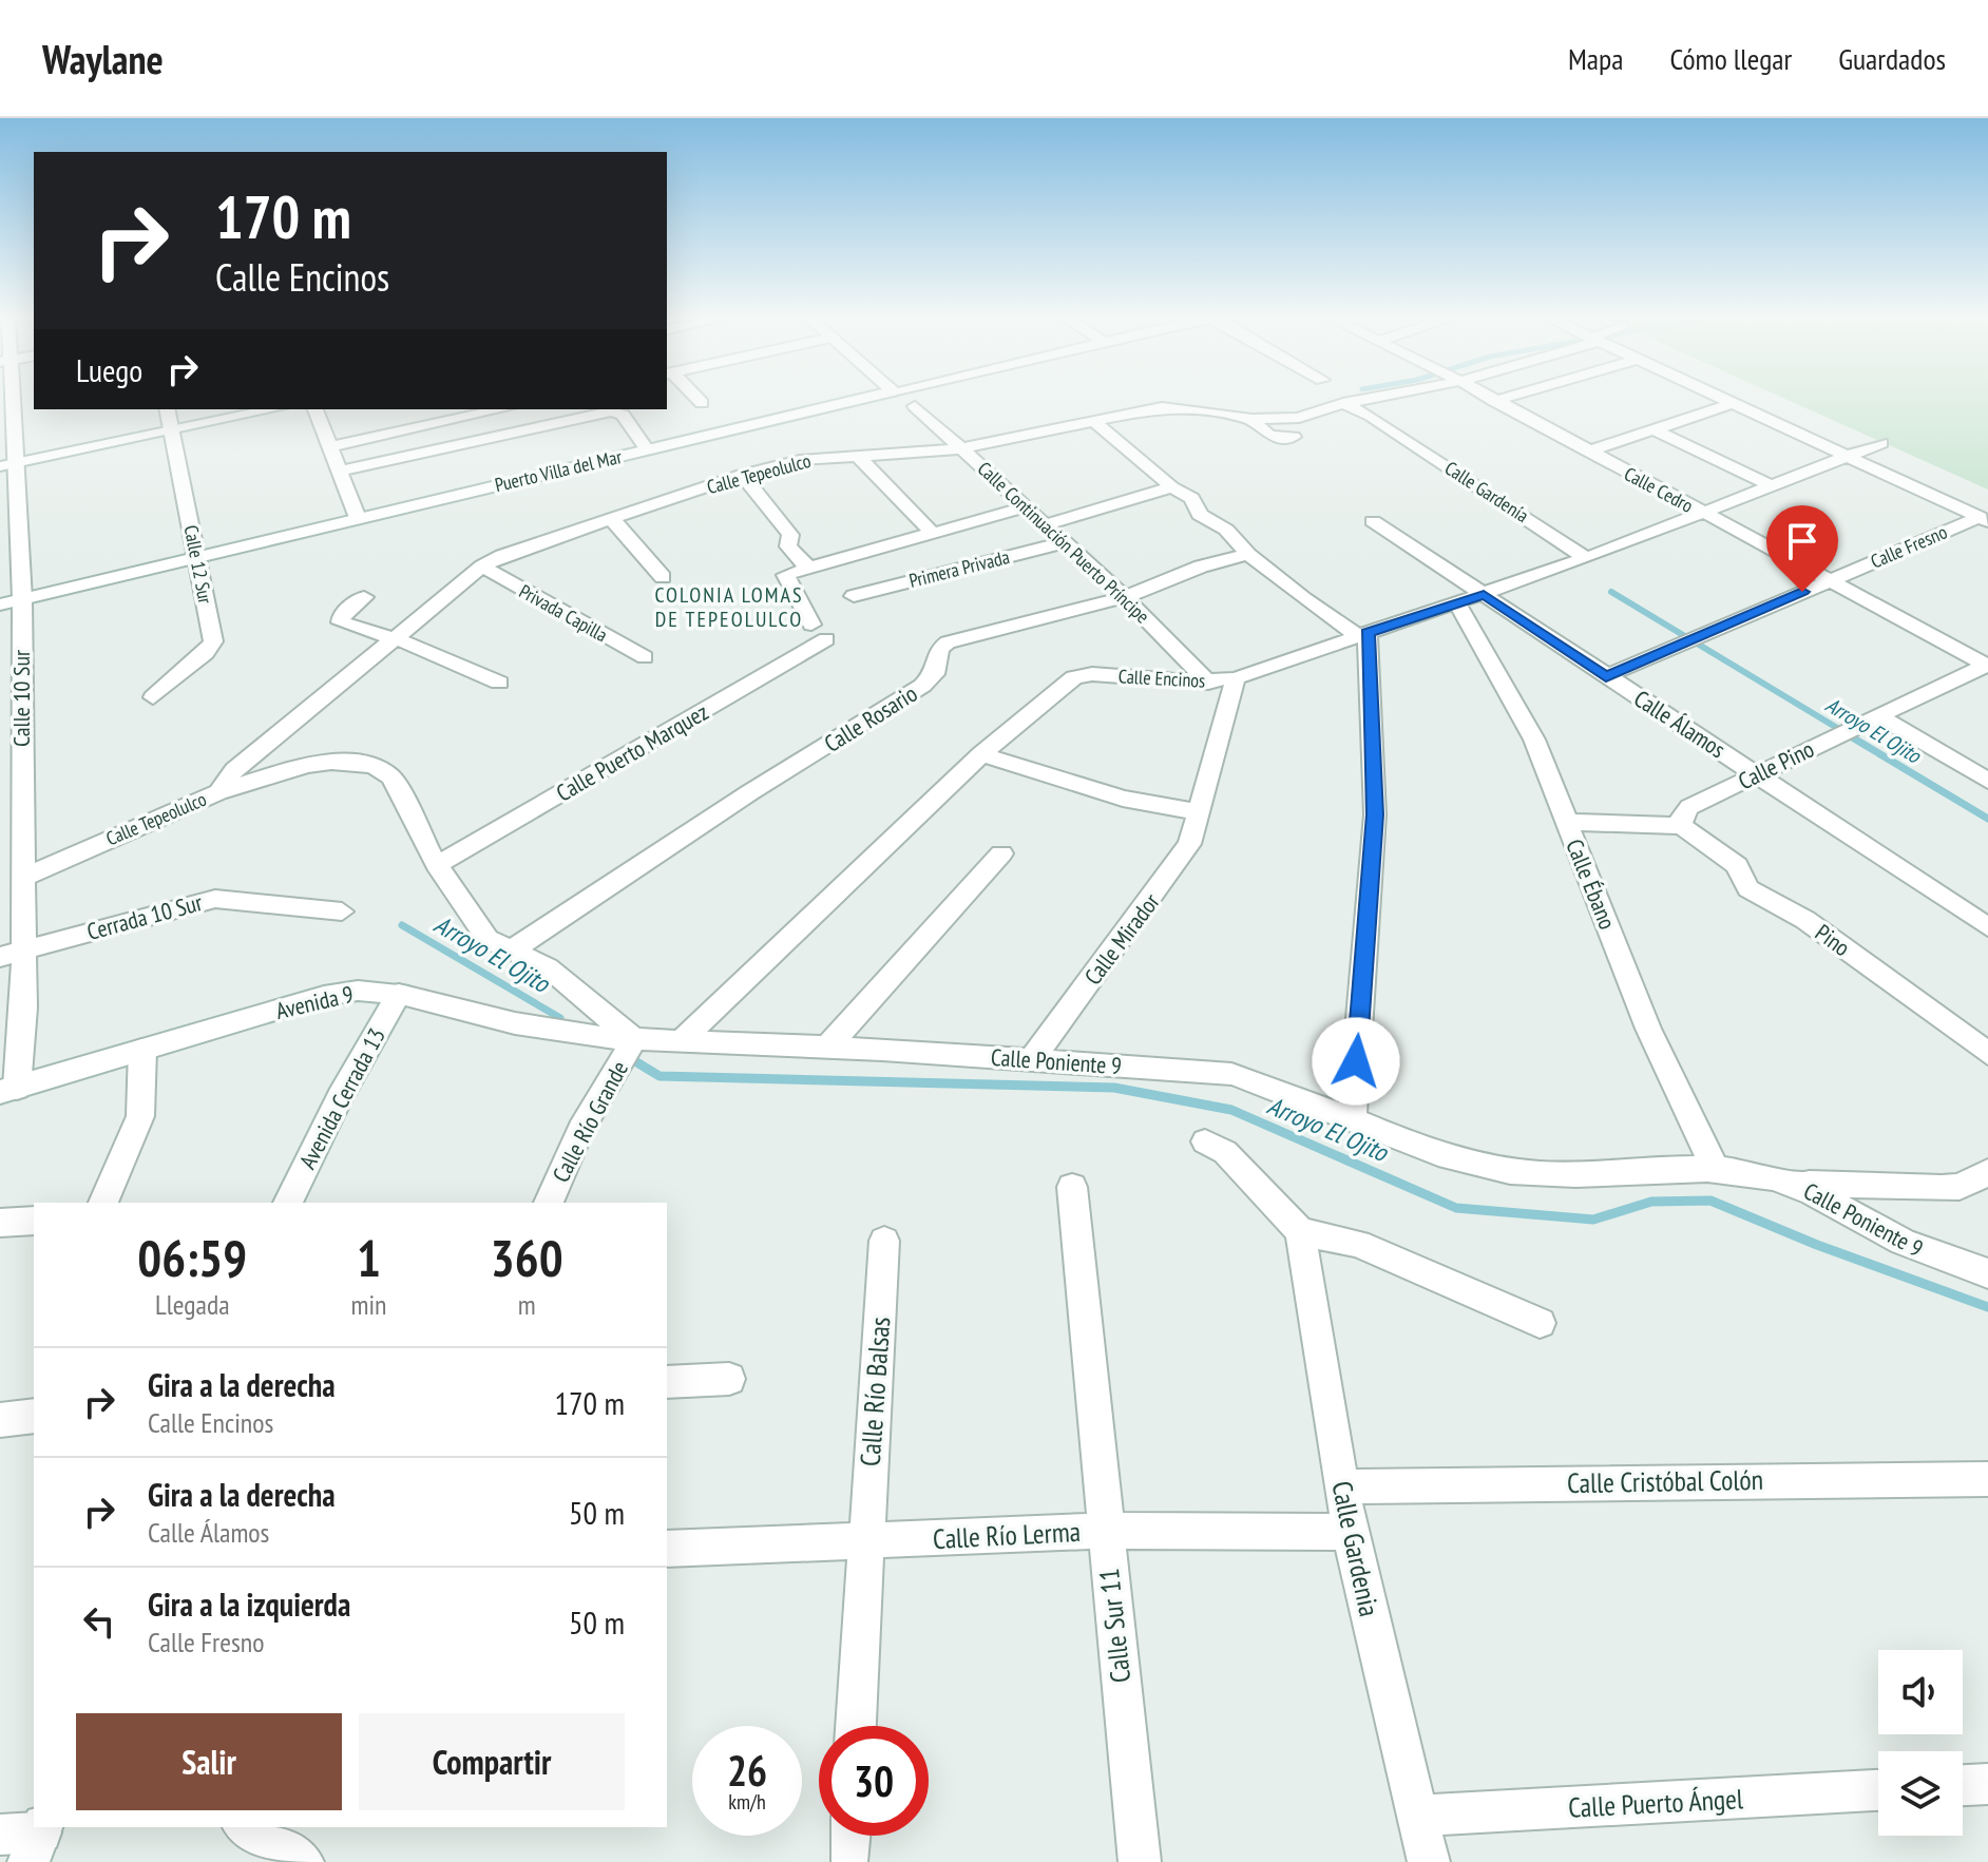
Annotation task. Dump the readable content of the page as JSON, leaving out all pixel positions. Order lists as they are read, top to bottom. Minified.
{"streets":{"street":["Puerto Villa del Mar","Calle Tepeolulco","Calle Cedro","Calle Gardenía","Calle Continuación Puerto Príncipe","Calle Fresno","Calle 12 Sur","Primera Privada","Privada Capilla","Calle Encinos","Calle 10 Sur","Calle Rosario","Calle Álamos","Calle Puerto Marquez","Calle Pino","Calle Ébano","Cerrada 10 Sur","Calle Mirador","Pino","Avenida 9","Calle Poniente 9","Avenida Cerrada 13","Calle Río Grande","Calle Río Balsas","Calle Cristóbal Colón","Calle Río Lerma","Calle Gardenia","Calle Sur 11","Calle Puerto Ángel"]},"crossings":[["Puerto Villa del Mar","Calle 12 Sur"],["Puerto Villa del Mar","Calle 10 Sur"],["Calle Tepeolulco","Calle Gardenía"],["Calle Tepeolulco","Calle Continuación Puerto Príncipe"],["Calle Tepeolulco","Privada Capilla"],["Calle Tepeolulco","Calle 10 Sur"],["Calle Cedro","Calle Fresno"],["Calle Cedro","Calle Encinos"],["Calle Cedro","Calle Pino"],["Calle Gardenía","Calle Encinos"],["Calle Continuación Puerto Príncipe","Primera Privada"],["Calle Continuación Puerto Príncipe","Calle Encinos"],["Calle Continuación Puerto Príncipe","Calle Rosario"],["Calle Fresno","Calle Álamos"],["Calle Encinos","Calle Álamos"],["Calle Encinos","Calle Ébano"],["Calle Encinos","Calle Mirador"],["Calle Encinos","Calle Poniente 9"],["Calle 10 Sur","Cerrada 10 Sur"],["Calle 10 Sur","Avenida 9"],["Calle Álamos","Calle Pino"],["Calle Pino","Pino"],["Calle Ébano","Calle Poniente 9"],["Calle Mirador","Calle Poniente 9"],["Avenida 9","Calle Poniente 9"],["Avenida 9","Avenida Cerrada 13"],["Avenida 9","Calle Río Grande"],["Calle Poniente 9","Calle Río Grande"],["Calle Río Balsas","Calle Río Lerma"],["Calle Cristóbal Colón","Calle Gardenia"],["Calle Río Lerma","Calle Gardenia"],["Calle Río Lerma","Calle Sur 11"],["Calle Gardenia","Calle Puerto Ángel"]],"districts":["COLONIA LOMAS DE TEPEOLULCO"],"water":["Arroyo El Ojito"],"page":{"header":"Waylane","nav":["Mapa","Cómo llegar","Guardados"],"turn":["170 m","Calle Encinos"],"then":"Luego","eta":["06:59","Llegada","1","min","360","m"],"list":[{"name":"Gira a la derecha","note":"Calle Encinos","value":"170 m"},{"name":"Gira a la derecha","note":"Calle Álamos","value":"50 m"},{"name":"Gira a la izquierda","note":"Calle Fresno","value":"50 m"}],"buttons":["Salir","Compartir"],"speed":"26 km/h","limit":"30"}}
